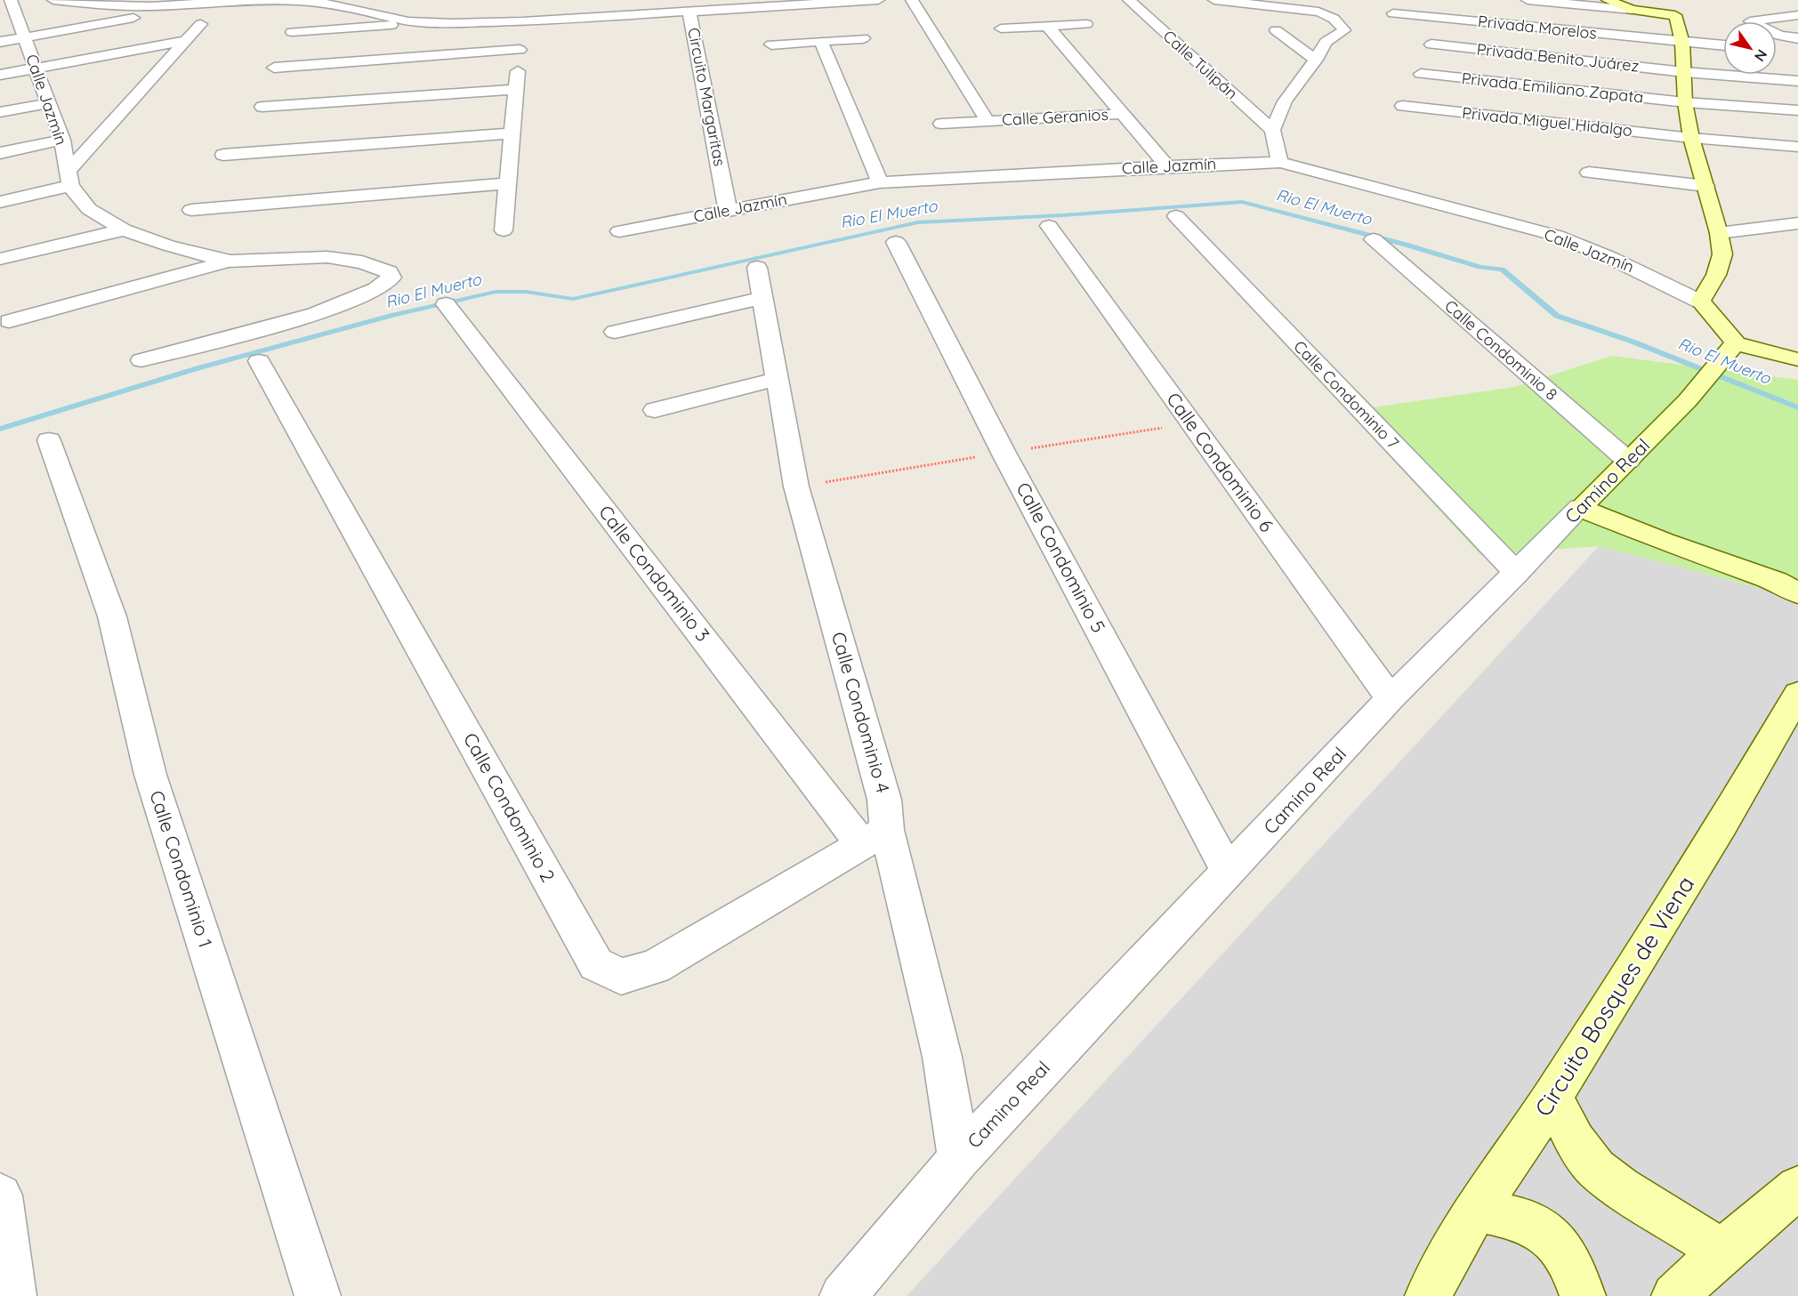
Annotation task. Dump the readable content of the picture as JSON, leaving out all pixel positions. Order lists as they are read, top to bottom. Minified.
{"streets":{"main road":["Camino Real","Circuito Bosques de Viena"],"street":["Privada Morelos","Privada Benito Juárez","Calle Tulipán","Privada Emiliano Zapata","Circuito Margaritas","Calle Jazmín","Calle Geranios","Privada Miguel Hidalgo","Calle Condominio 8","Calle Condominio 7","Calle Condominio 6","Calle Condominio 5","Calle Condominio 3","Calle Condominio 4","Calle Condominio 2","Calle Condominio 1"]},"crossings":[["Circuito Margaritas","Calle Jazmín"],["Calle Condominio 8","Camino Real"],["Calle Condominio 7","Camino Real"],["Calle Condominio 6","Camino Real"],["Camino Real","Calle Condominio 5"],["Camino Real","Calle Condominio 4"],["Calle Condominio 3","Calle Condominio 4"],["Calle Condominio 3","Calle Condominio 2"],["Calle Condominio 4","Calle Condominio 2"]],"water":["Rio El Muerto"],"north":"bottom right"}
